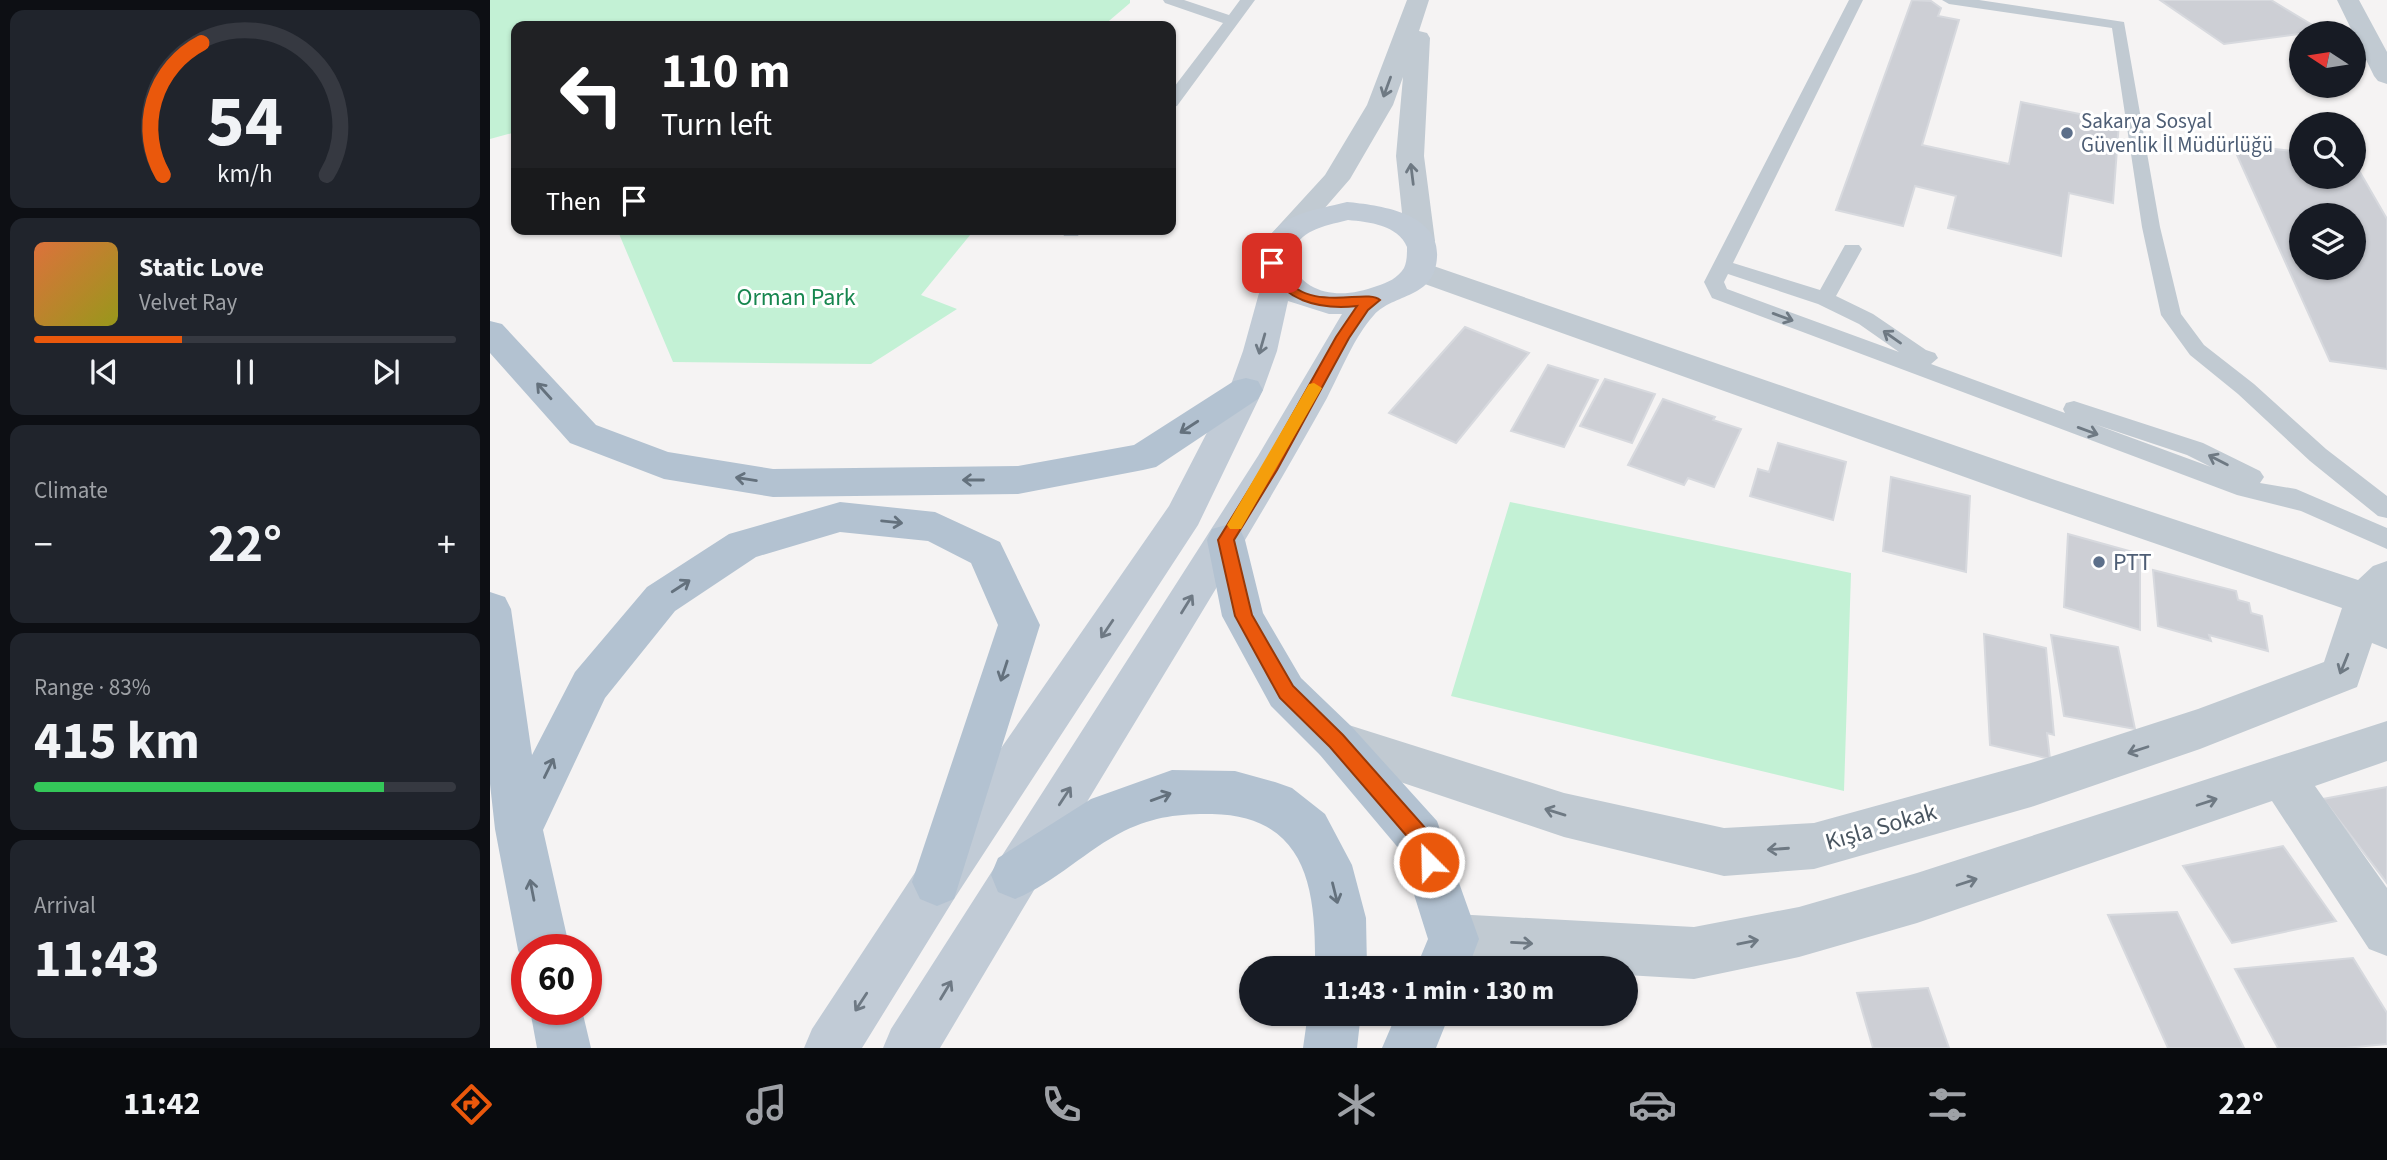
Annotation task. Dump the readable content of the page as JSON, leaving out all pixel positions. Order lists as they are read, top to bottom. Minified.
{"streets":{"street":["Kışla Sokak"]},"parks":["Orman Park"],"places":["Sakarya Sosyal Güvenlik İl Müdürlüğü","PTT"],"north":"left","page":{"turn":["110 m","Turn left"],"then":"Then","song":["Static Love","Velvet Ray"],"tile":["Climate",["Range · 83%","415 km"],["Arrival","11:43"]],"heat":["−","22°","+"],"limit":"60","trip":"11:43 · 1 min · 130 m","tabs":["11:42","22°"],"gauge":["54","km/h"]}}
